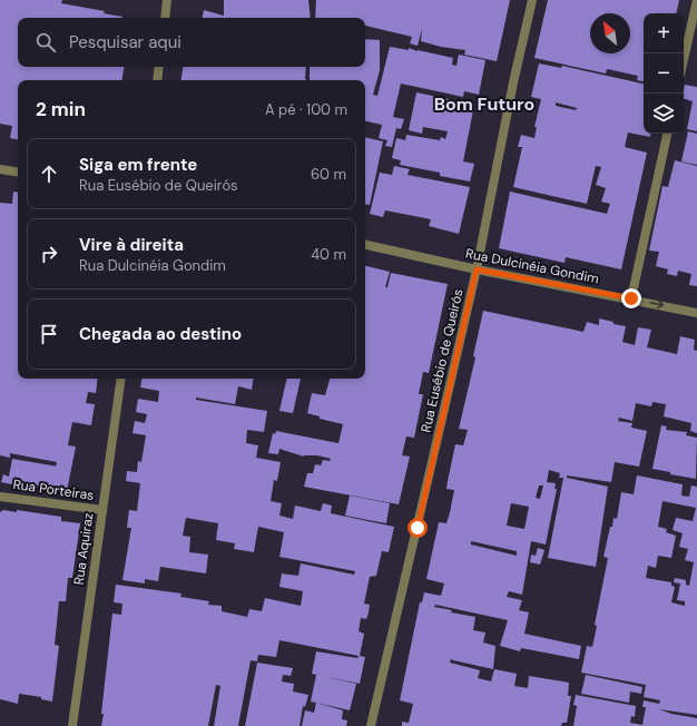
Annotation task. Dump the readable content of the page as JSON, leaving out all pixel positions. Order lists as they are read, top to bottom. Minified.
{"streets":{"street":["Rua Dulcinéia Gondim","Rua Eusébio de Queirós","Rua Porteiras","Rua Aquiraz"]},"crossings":[["Rua Dulcinéia Gondim","Rua Eusébio de Queirós"],["Rua Porteiras","Rua Aquiraz"]],"districts":["Bom Futuro"],"north":"top left","page":{"map_buttons":["+","−"],"search":"Pesquisar aqui","heading":["2 min","A pé · 100 m"],"list":[["Siga em frente","Rua Eusébio de Queirós","60 m"],["Vire à direita","Rua Dulcinéia Gondim","40 m"],"Chegada ao destino"]}}
